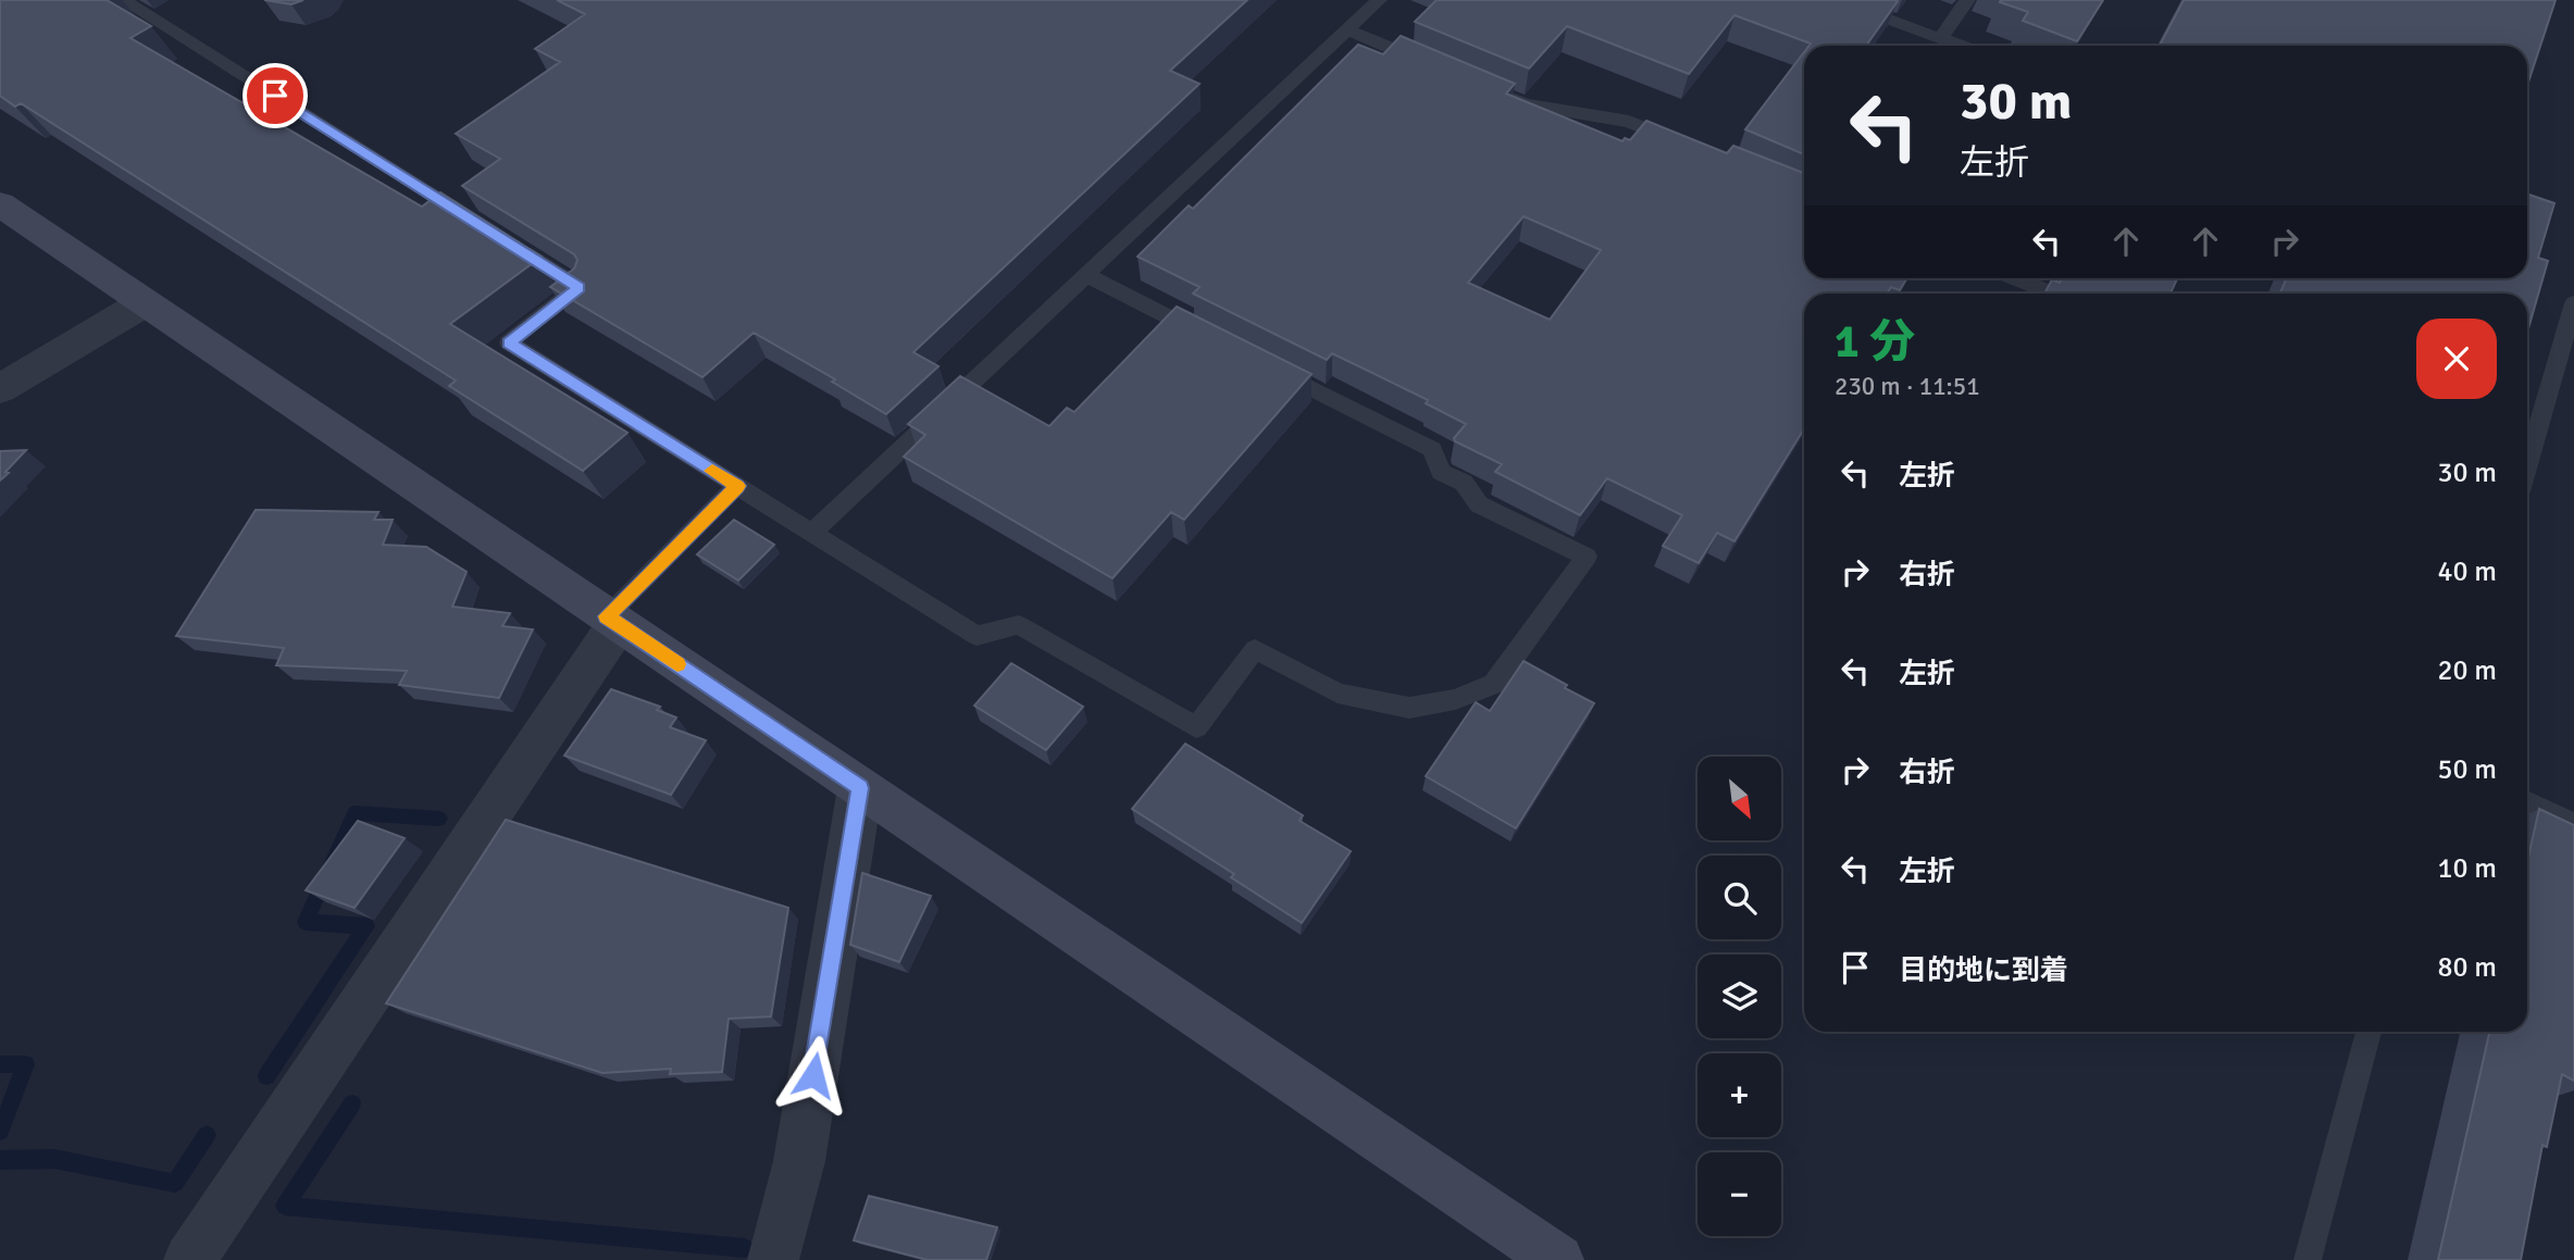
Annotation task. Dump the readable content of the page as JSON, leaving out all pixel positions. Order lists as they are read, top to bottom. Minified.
{"north":"bottom right","page":{"turn":["30 m","左折"],"heading":["1 分","230 m · 11:51"],"list":[{"name":"左折","value":"30 m"},{"name":"右折","value":"40 m"},{"name":"左折","value":"20 m"},{"name":"右折","value":"50 m"},{"name":"左折","value":"10 m"},{"name":"目的地に到着","value":"80 m"}],"map_buttons":["+","−"]}}
